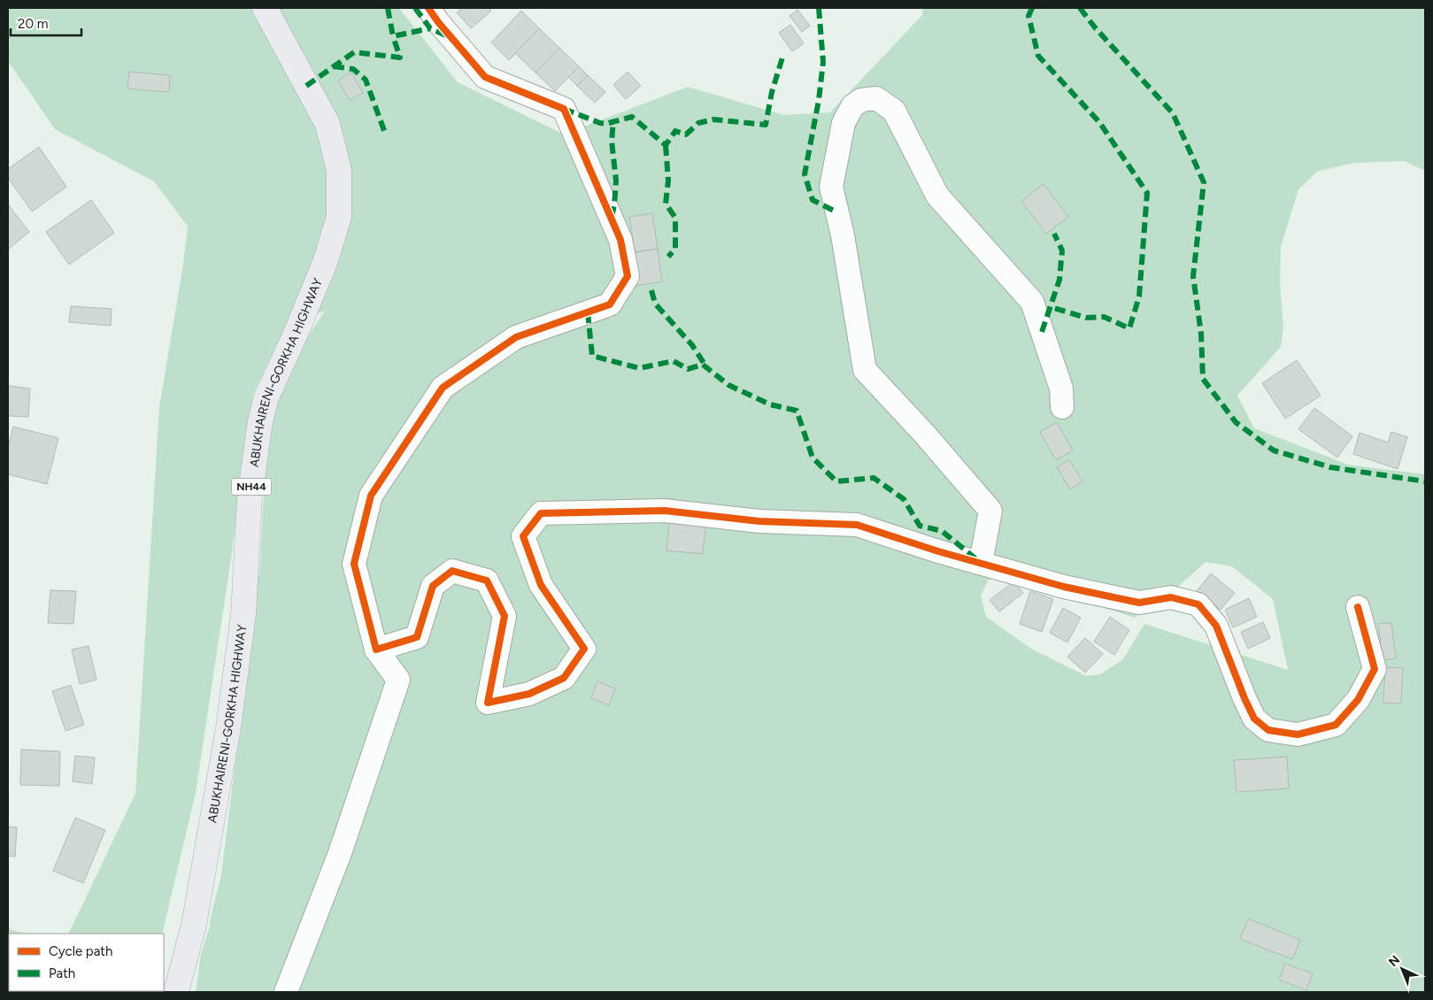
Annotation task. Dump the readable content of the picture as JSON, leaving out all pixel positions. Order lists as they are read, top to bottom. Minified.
{"streets":{"main road":["ABUKHAIRENI-GORKHA HIGHWAY","NH44"]},"legend":["Cycle path","Path"],"scale_bar":"20 m","north":"top left"}
